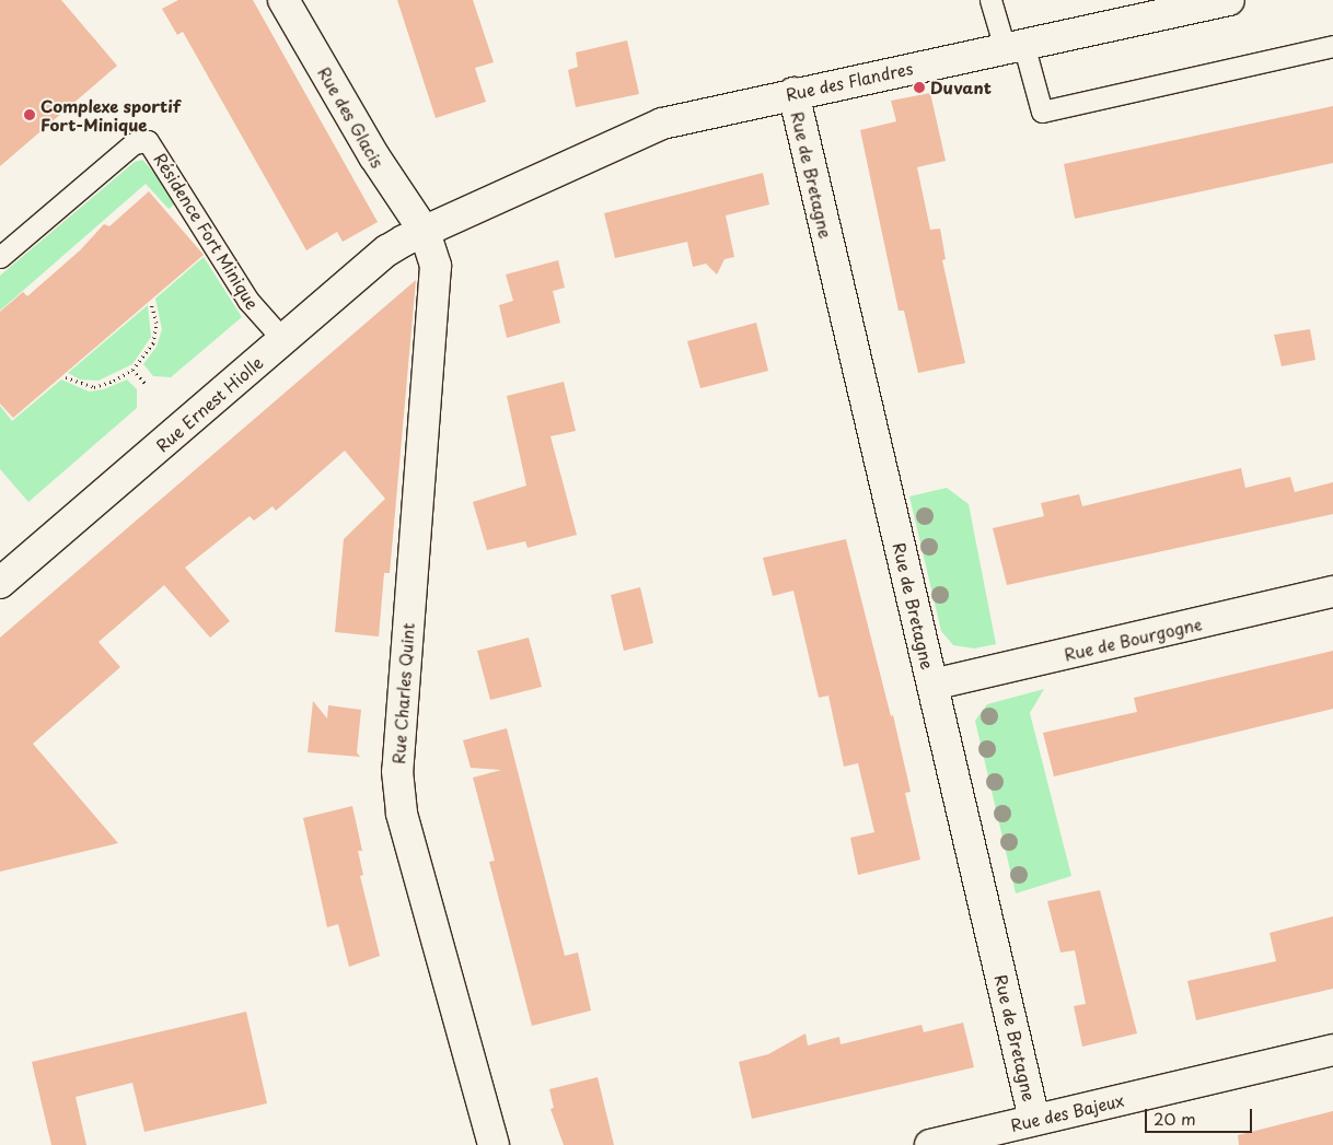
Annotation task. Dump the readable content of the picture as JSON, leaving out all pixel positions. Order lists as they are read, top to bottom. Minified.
{"streets":{"street":["Rue des Flandres","Rue des Glacis","Rue de Bretagne","Rue Ernest Hiolle","Rue de Bourgogne","Rue Charles Quint","Rue des Bajeux"],"lane":["Résidence Fort Minique"]},"crossings":[["Rue des Flandres","Rue des Glacis"],["Rue des Flandres","Rue de Bretagne"],["Rue des Flandres","Rue Ernest Hiolle"],["Rue des Flandres","Rue Charles Quint"],["Rue des Glacis","Rue Ernest Hiolle"],["Rue des Glacis","Rue Charles Quint"],["Rue de Bretagne","Rue de Bourgogne"],["Rue de Bretagne","Rue des Bajeux"],["Résidence Fort Minique","Rue Ernest Hiolle"],["Rue Ernest Hiolle","Rue Charles Quint"]],"places":["Duvant","Complexe sportif Fort-Minique"],"scale_bar":"20 m"}
